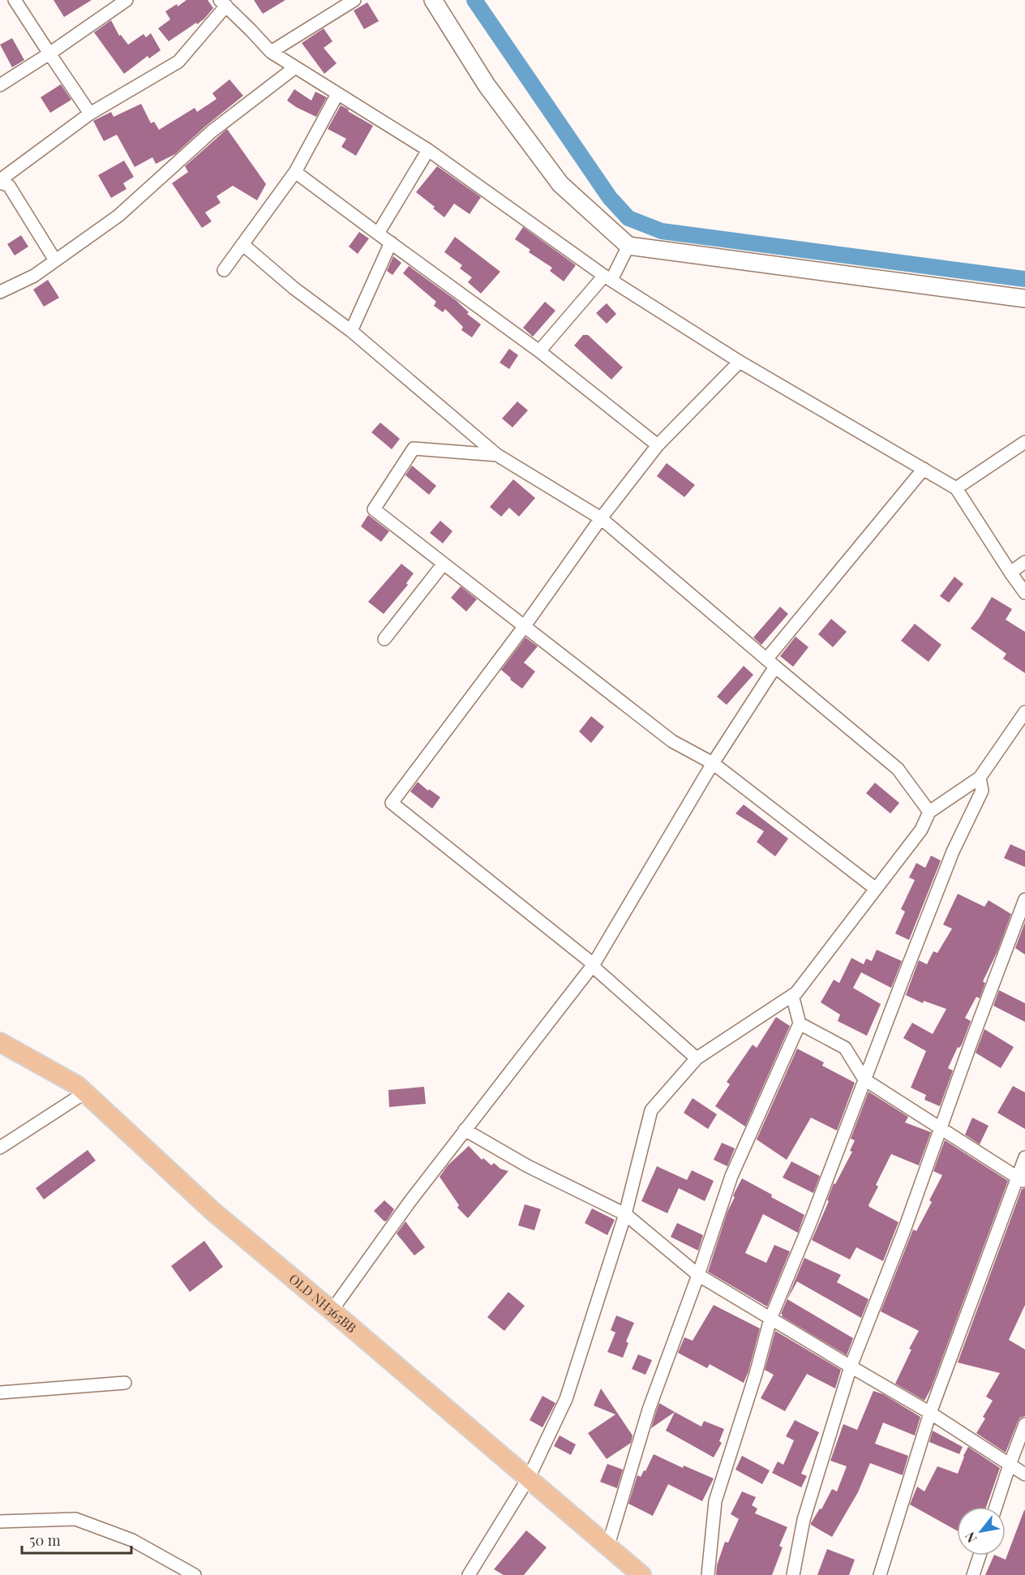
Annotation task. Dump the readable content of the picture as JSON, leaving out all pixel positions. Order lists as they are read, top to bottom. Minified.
{"streets":{"main road":["OLD NH365BB"]},"scale_bar":"50 m","north":"bottom left"}
